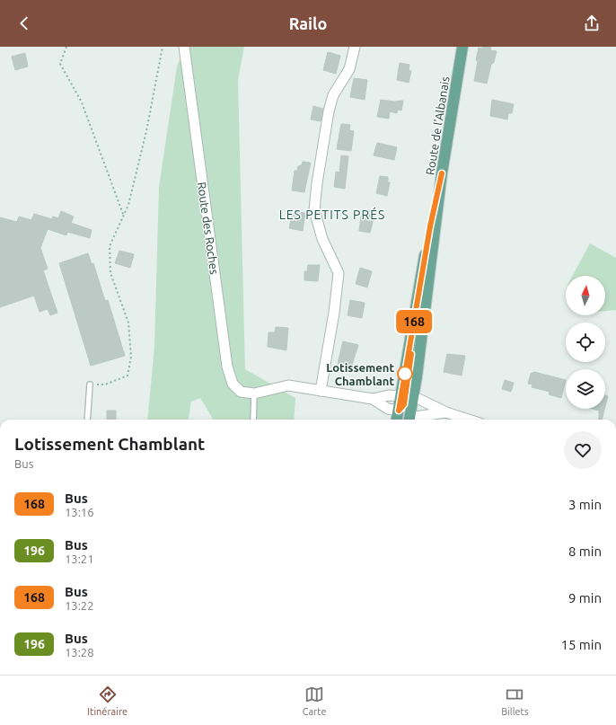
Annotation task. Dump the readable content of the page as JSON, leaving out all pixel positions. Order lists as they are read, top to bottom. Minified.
{"streets":{"main road":["Route de l'Albanais"],"street":["Route des Roches"]},"districts":["LES PETITS PRÉS"],"places":["Lotissement Chamblant"],"lines":["bus line 168"],"north":"top","page":{"header":"Railo","on_map":"168","heading":["Lotissement Chamblant","Bus"],"list":[{"mark":"168","name":"Bus","note":"13:16","value":"3 min"},{"mark":"196","name":"Bus","note":"13:21","value":"8 min"},{"mark":"168","name":"Bus","note":"13:22","value":"9 min"},{"mark":"196","name":"Bus","note":"13:28","value":"15 min"}],"tabs":["Itinéraire","Carte","Billets"]}}
